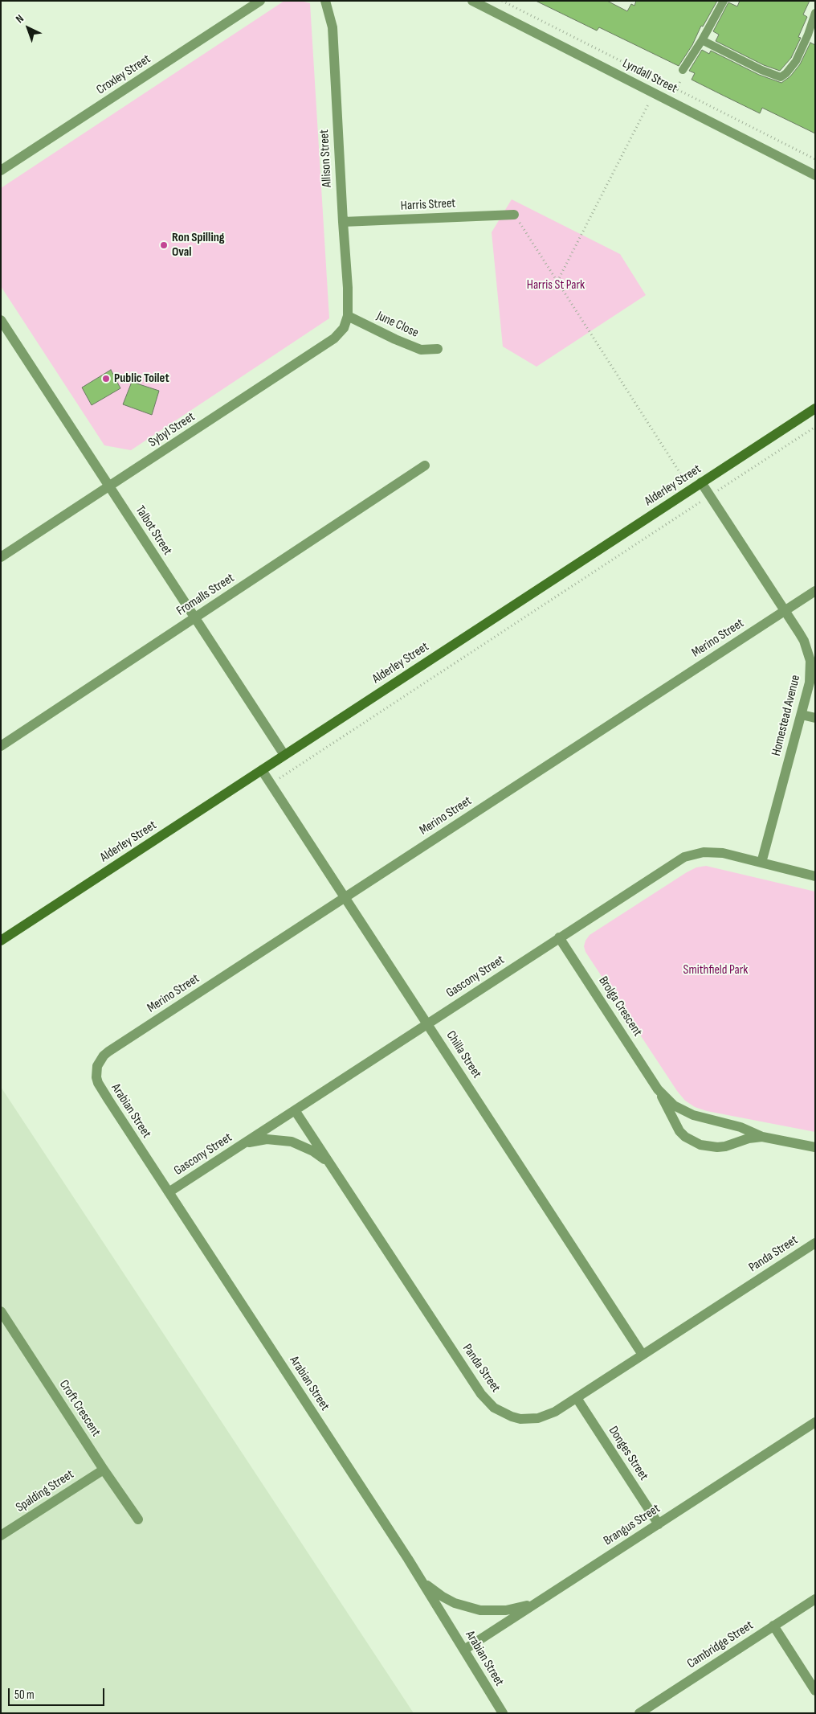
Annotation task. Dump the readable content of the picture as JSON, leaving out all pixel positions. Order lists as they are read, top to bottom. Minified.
{"streets":{"street":["Croxley Street","Lyndall Street","Allison Street","Harris Street","June Close","Sybyl Street","Alderley Street","Talbot Street","Fromalls Street","Merino Street","Homestead Avenue","Gascony Street","Brolga Crescent","Chilla Street","Arabian Street","Panda Street","Croft Crescent","Donges Street","Spalding Street","Brangus Street","Cambridge Street"]},"crossings":[["Allison Street","Harris Street"],["Allison Street","June Close"],["Allison Street","Sybyl Street"],["June Close","Sybyl Street"],["Sybyl Street","Talbot Street"],["Alderley Street","Talbot Street"],["Alderley Street","Homestead Avenue"],["Alderley Street","Chilla Street"],["Talbot Street","Fromalls Street"],["Merino Street","Homestead Avenue"],["Merino Street","Chilla Street"],["Merino Street","Arabian Street"],["Homestead Avenue","Gascony Street"],["Gascony Street","Brolga Crescent"],["Gascony Street","Chilla Street"],["Gascony Street","Arabian Street"],["Gascony Street","Panda Street"],["Chilla Street","Panda Street"],["Arabian Street","Brangus Street"],["Panda Street","Donges Street"],["Croft Crescent","Spalding Street"],["Donges Street","Brangus Street"]],"parks":["Harris St Park","Smithfield Park"],"places":["Ron Spilling Oval","Public Toilet"],"scale_bar":"50 m","north":"top left"}
